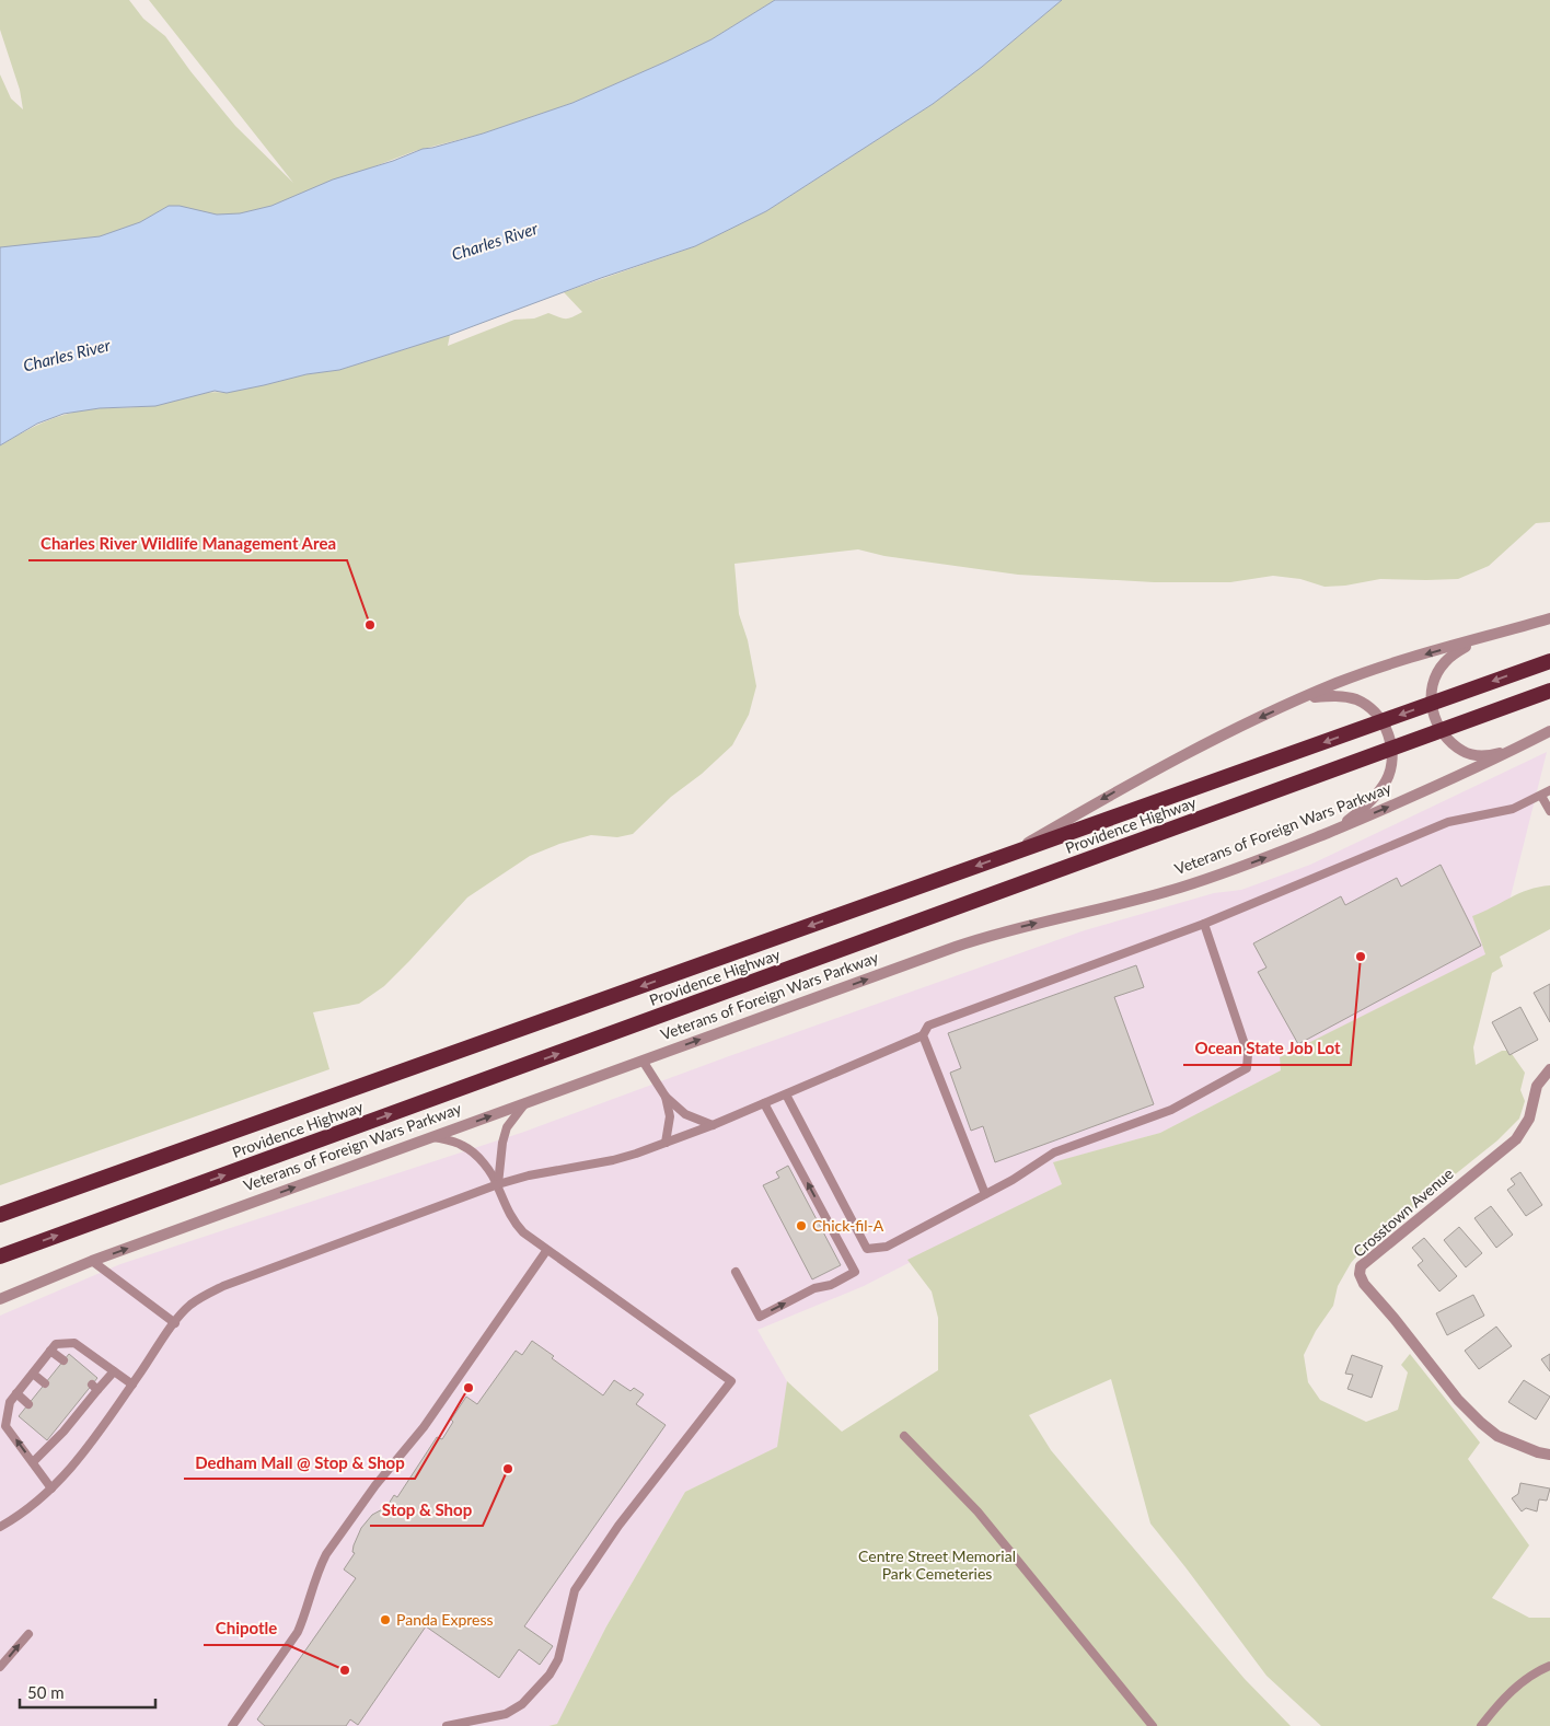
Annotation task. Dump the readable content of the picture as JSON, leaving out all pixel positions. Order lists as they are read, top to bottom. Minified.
{"streets":{"highway":["Providence Highway"],"street":["Veterans of Foreign Wars Parkway","Crosstown Avenue"]},"one_way":["Veterans of Foreign Wars Parkway"],"water":["Charles River"],"parks":["Centre Street Memorial Park Cemeteries"],"places":["Charles River Wildlife Management Area","Ocean State Job Lot","Chick-fil-A","Dedham Mall @ Stop & Shop","Stop & Shop","Panda Express","Chipotle"],"scale_bar":"50 m"}
